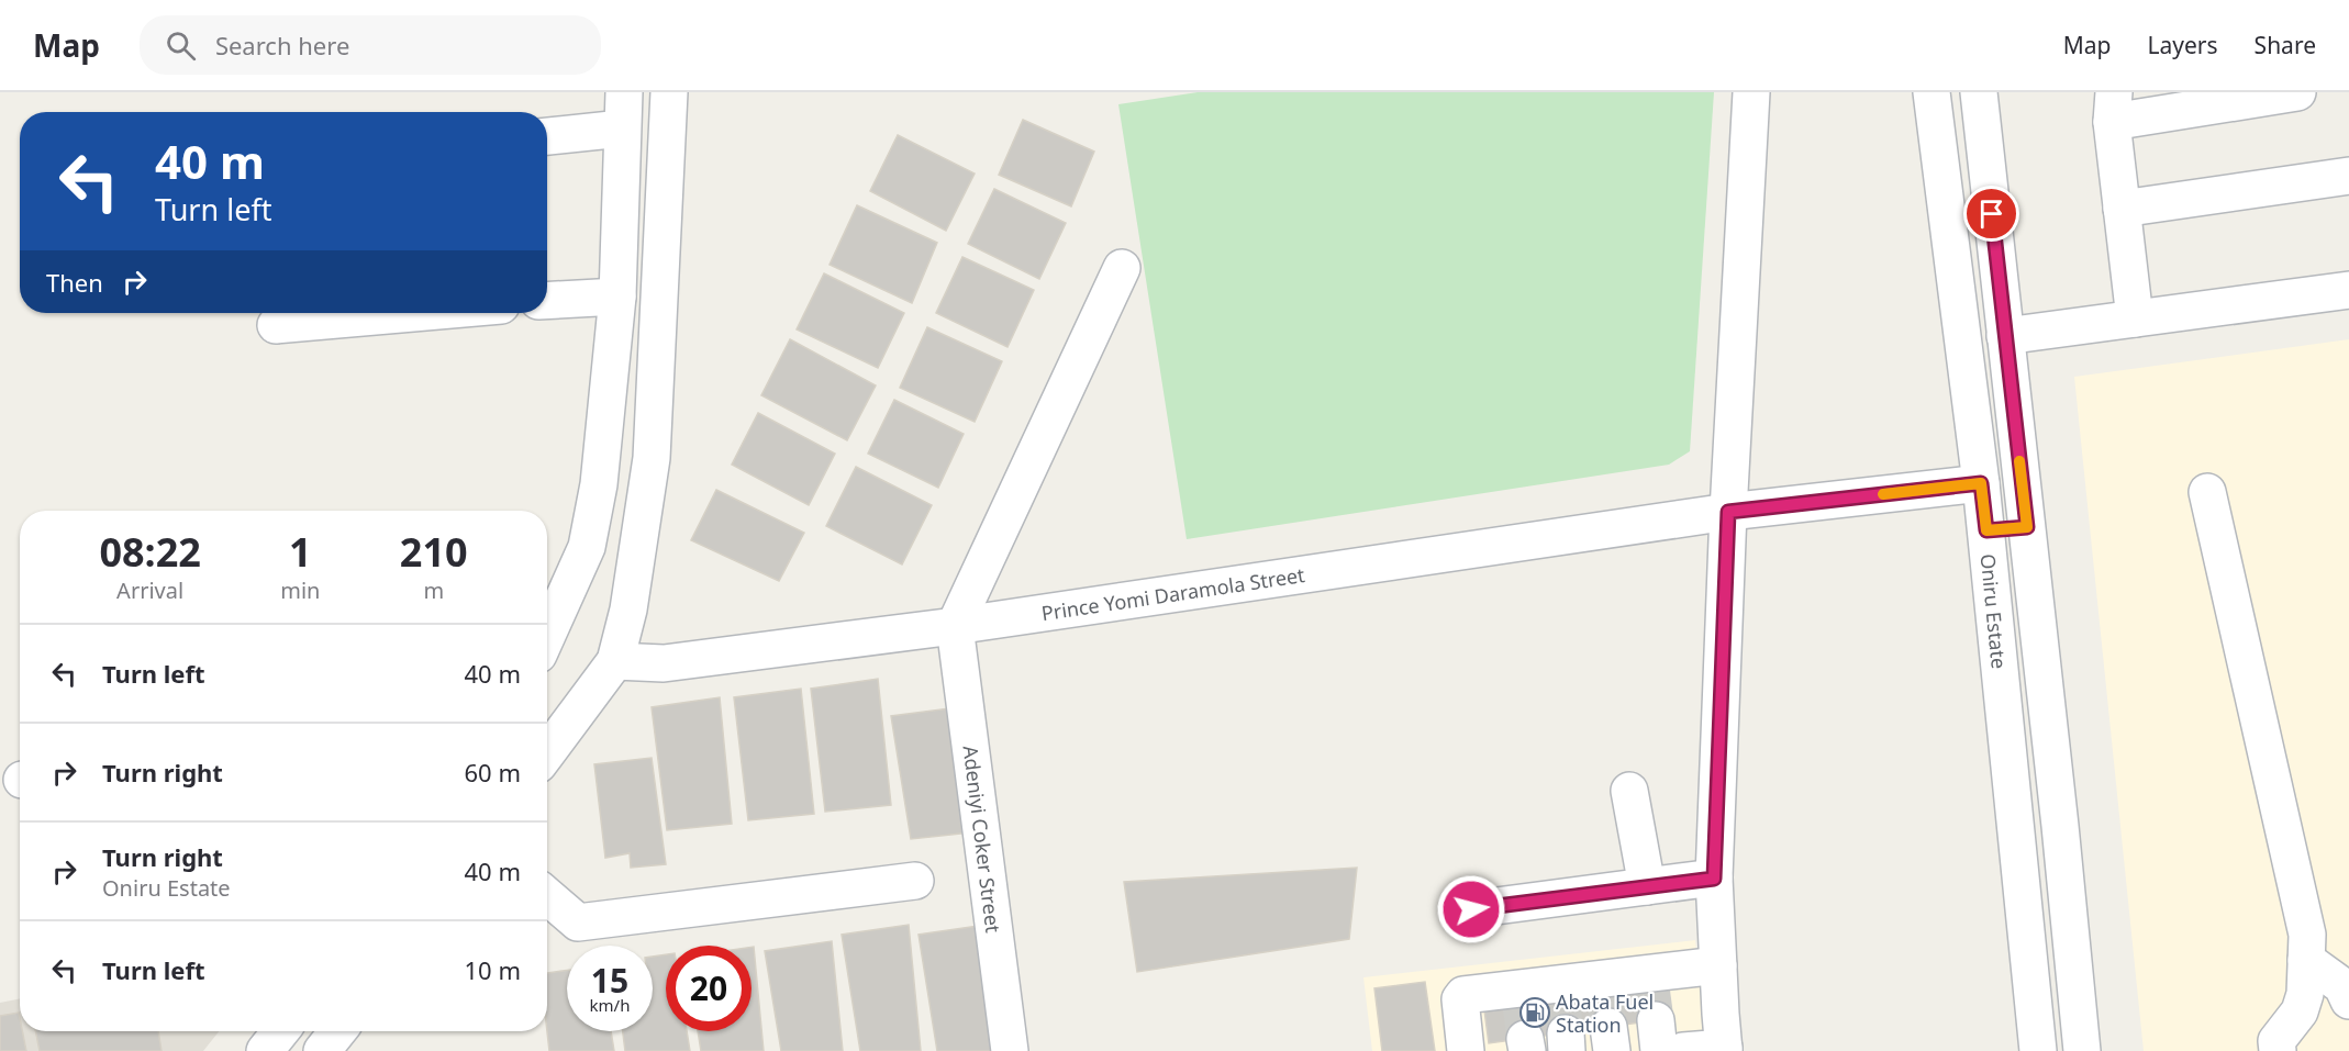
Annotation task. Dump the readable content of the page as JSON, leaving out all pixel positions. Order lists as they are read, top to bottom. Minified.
{"streets":{"street":["Prince Yomi Daramola Street","Oniru Estate","Adeniyi Coker Street"]},"crossings":[["Prince Yomi Daramola Street","Oniru Estate"],["Prince Yomi Daramola Street","Adeniyi Coker Street"]],"places":{"fuel station":["Abata Fuel Station"]},"page":{"header":"Map","search":"Search here","nav":["Map","Layers","Share"],"turn":["40 m","Turn left"],"then":"Then","eta":["08:22","Arrival","1","min","210","m"],"list":[{"name":"Turn left","value":"40 m"},{"name":"Turn right","value":"60 m"},{"name":"Turn right","note":"Oniru Estate","value":"40 m"},{"name":"Turn left","value":"10 m"}],"speed":"15 km/h","limit":"20"}}
